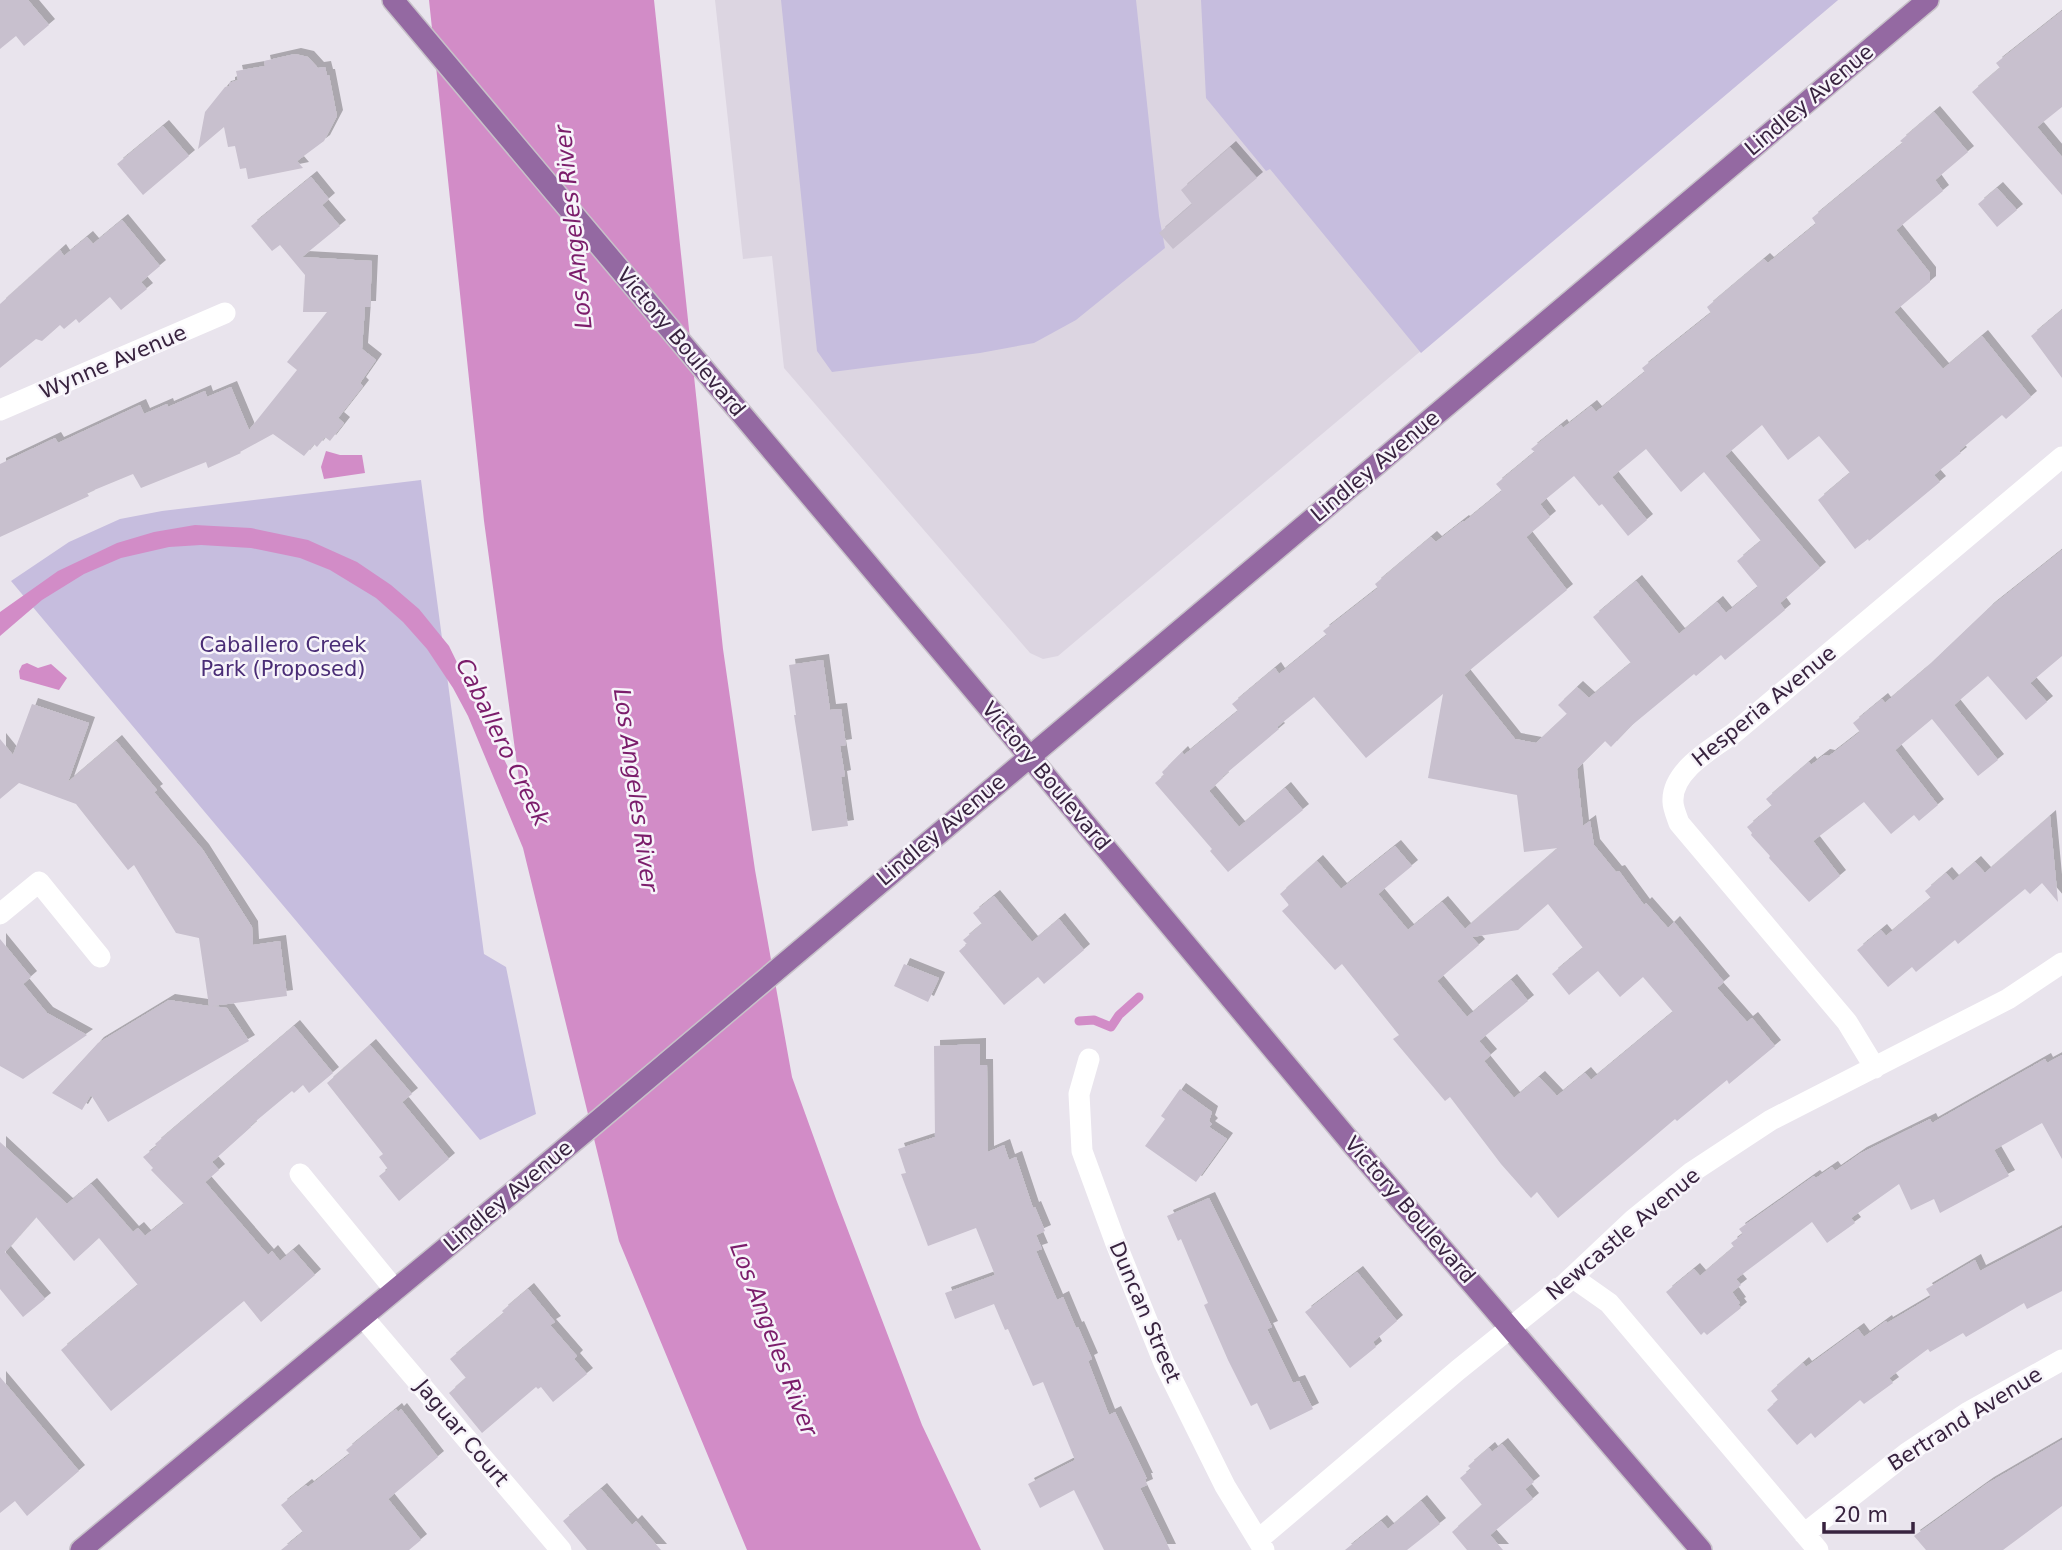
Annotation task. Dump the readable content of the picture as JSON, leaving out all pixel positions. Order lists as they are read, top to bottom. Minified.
{"streets":{"main road":["Lindley Avenue","Victory Boulevard"],"street":["Wynne Avenue","Hesperia Avenue","Newcastle Avenue","Duncan Street","Bertrand Avenue","Jaguar Court"]},"crossings":[["Lindley Avenue","Victory Boulevard"],["Lindley Avenue","Jaguar Court"],["Victory Boulevard","Newcastle Avenue"],["Hesperia Avenue","Newcastle Avenue"],["Newcastle Avenue","Duncan Street"]],"water":["Los Angeles River","Caballero Creek"],"parks":["Caballero Creek Park (Proposed)"],"scale_bar":"20 m"}
